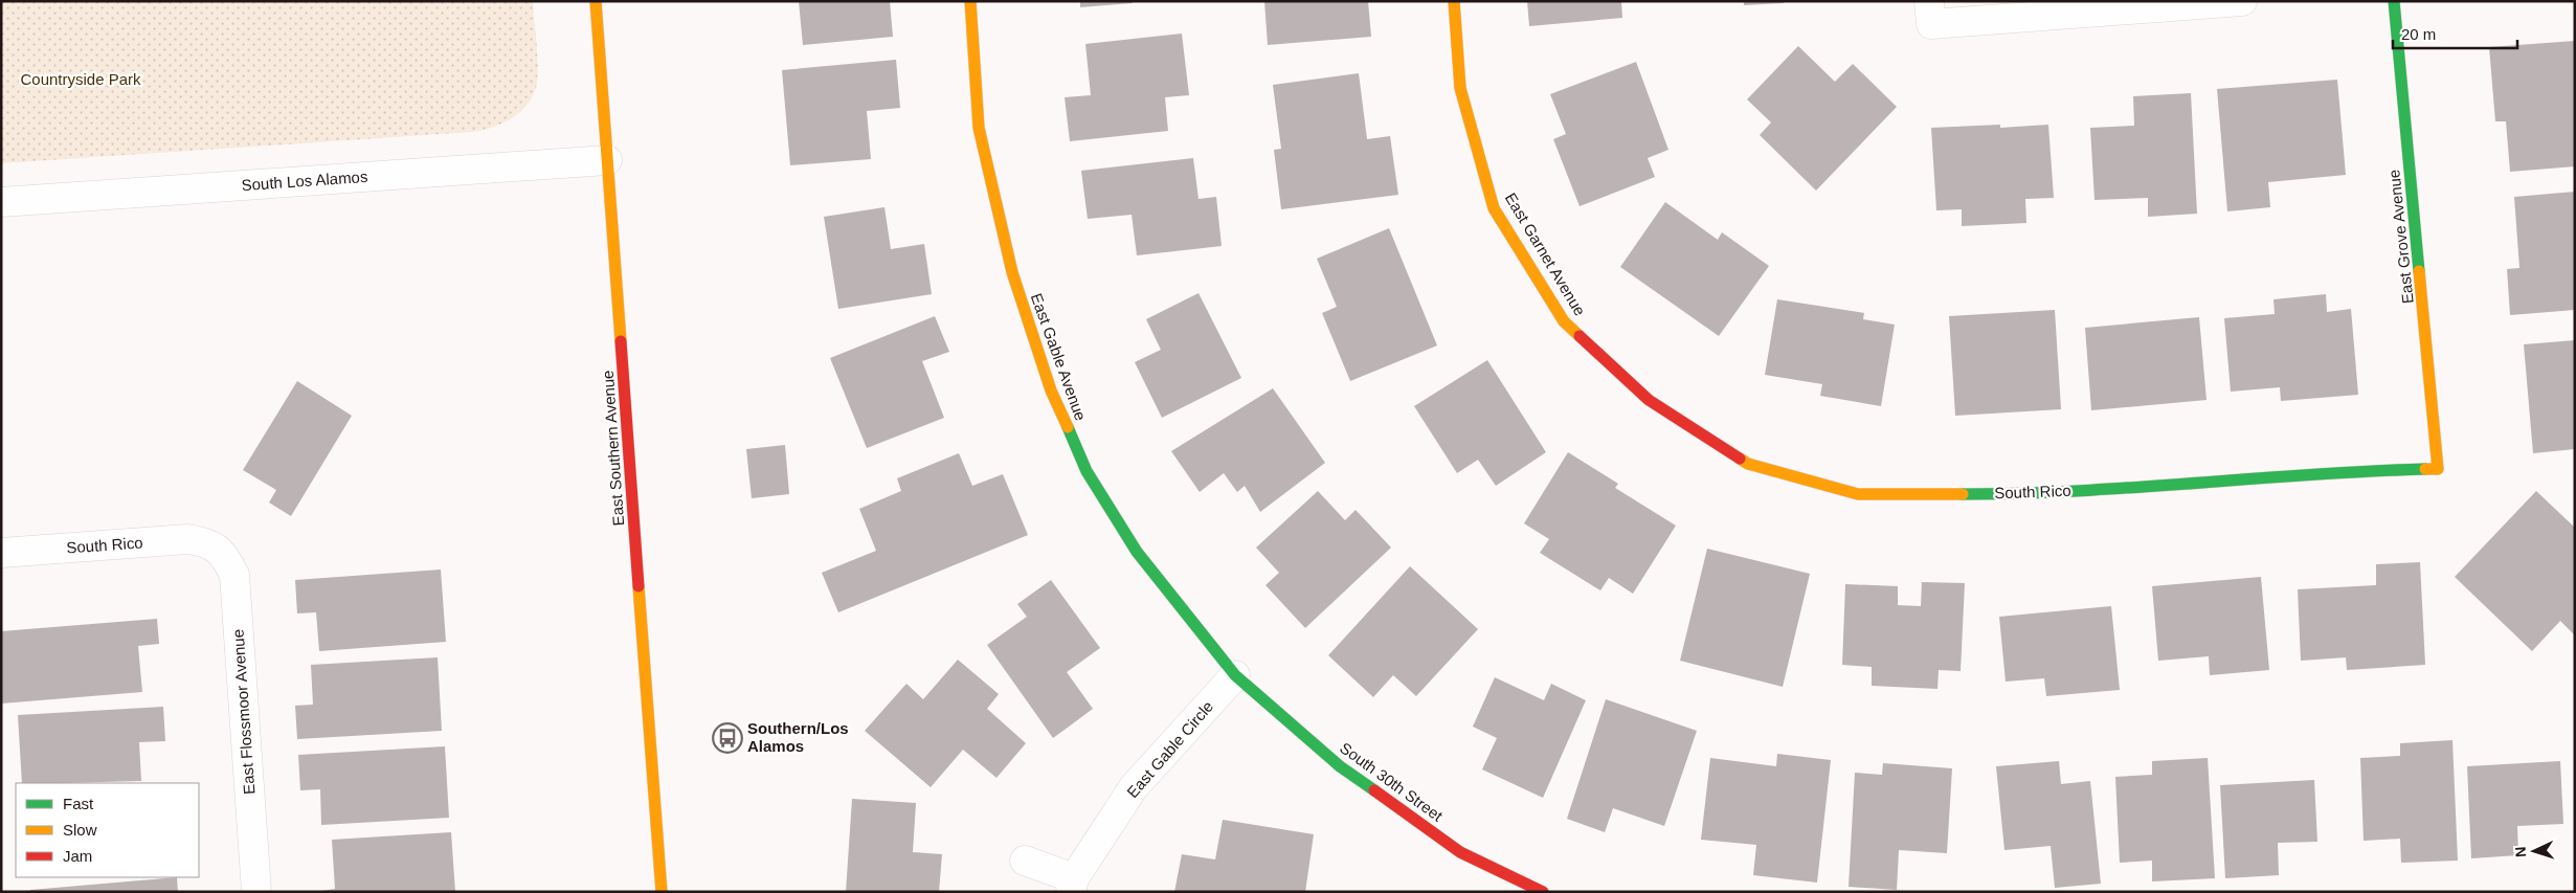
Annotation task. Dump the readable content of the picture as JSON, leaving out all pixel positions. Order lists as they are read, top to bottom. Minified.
{"streets":{"street":["South Los Alamos","East Grove Avenue","East Garnet Avenue","East Gable Avenue","East Southern Avenue","South Rico","East Flossmoor Avenue","East Gable Circle","South 30th Street"]},"crossings":[["South Los Alamos","East Southern Avenue"],["East Grove Avenue","South Rico"],["East Garnet Avenue","South Rico"],["East Gable Avenue","East Gable Circle"],["East Gable Avenue","South 30th Street"],["South Rico","East Flossmoor Avenue"],["East Gable Circle","South 30th Street"]],"parks":["Countryside Park"],"places":{"bus stop":["Southern/Los Alamos"]},"legend":["Fast","Slow","Jam"],"scale_bar":"20 m","north":"left"}
